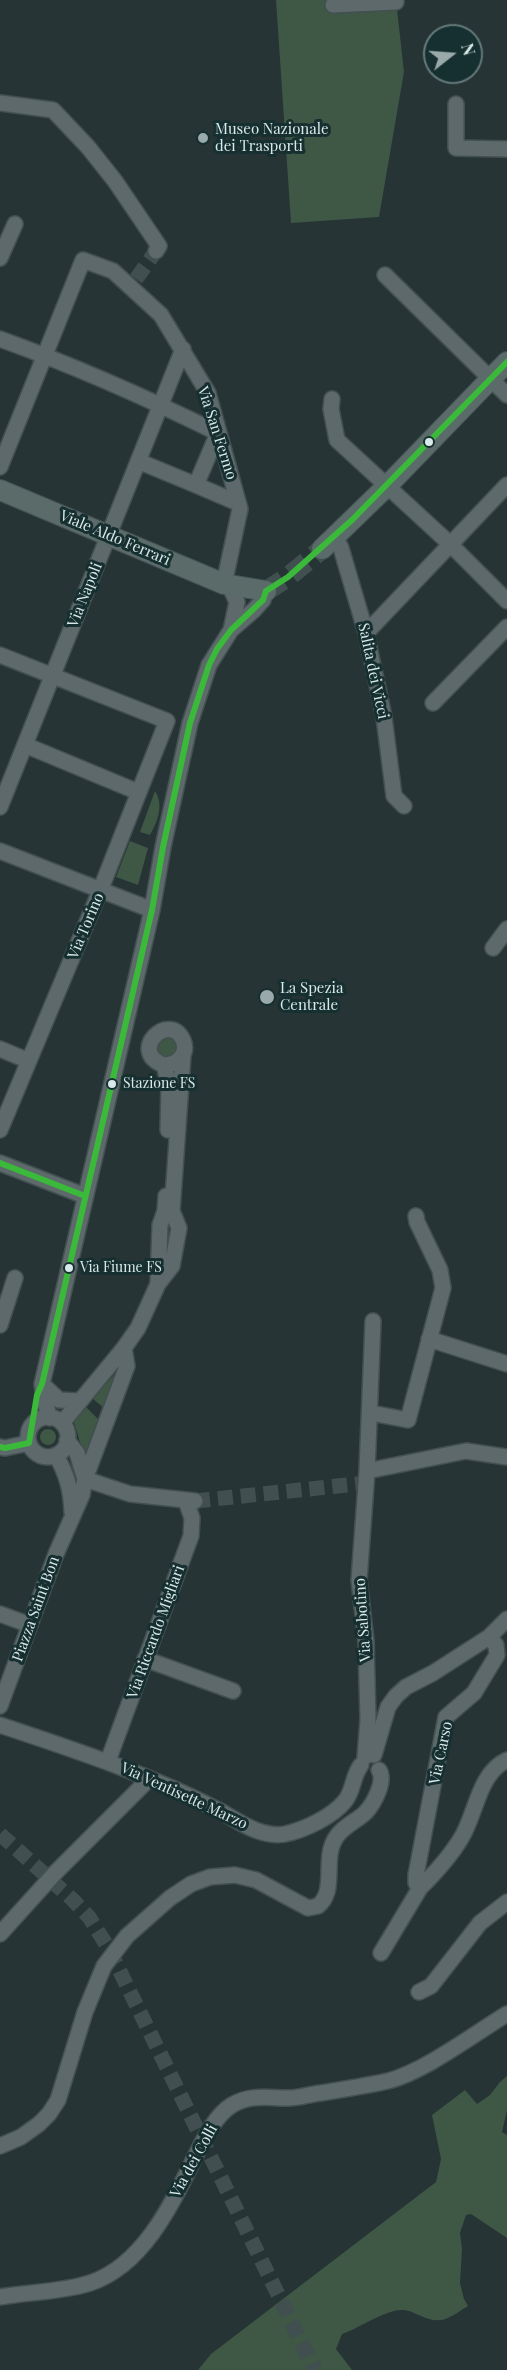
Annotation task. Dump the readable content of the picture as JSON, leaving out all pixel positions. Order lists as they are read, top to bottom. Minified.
{"streets":{"main road":["Viale Aldo Ferrari"],"street":["Via San Fermo","Via Napoli","Salita dei Vicci","Via Torino","Piazza Saint Bon","Via Sabotino","Via Riccardo Migliari","Via Carso","Via Ventisette Marzo","Via dei Colli"]},"crossings":[["Via San Fermo","Viale Aldo Ferrari"],["Via San Fermo","Via Napoli"],["Viale Aldo Ferrari","Via Napoli"],["Via Napoli","Via Torino"],["Piazza Saint Bon","Via Riccardo Migliari"],["Via Sabotino","Via Ventisette Marzo"],["Via Riccardo Migliari","Via Ventisette Marzo"]],"places":["Museo Nazionale dei Trasporti","La Spezia Centrale","Stazione FS","Via Fiume FS"],"north":"right"}
